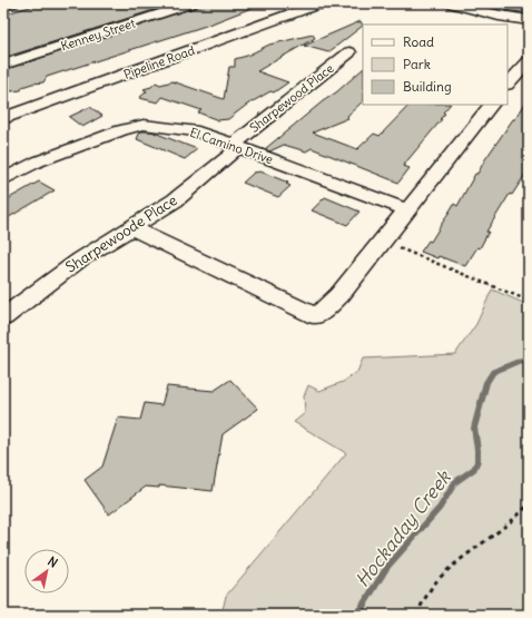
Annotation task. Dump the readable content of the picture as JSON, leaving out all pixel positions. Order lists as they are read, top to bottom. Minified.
{"streets":{"main road":["Pipeline Road"],"street":["Kenney Street","Sharpewood Place","El Camino Drive","Sharpewoode Place"]},"crossings":[["Sharpewood Place","El Camino Drive"],["Sharpewood Place","Sharpewoode Place"],["El Camino Drive","Sharpewoode Place"]],"water":["Hockaday Creek"],"legend":["Road","Park","Building"],"north":"top right"}
